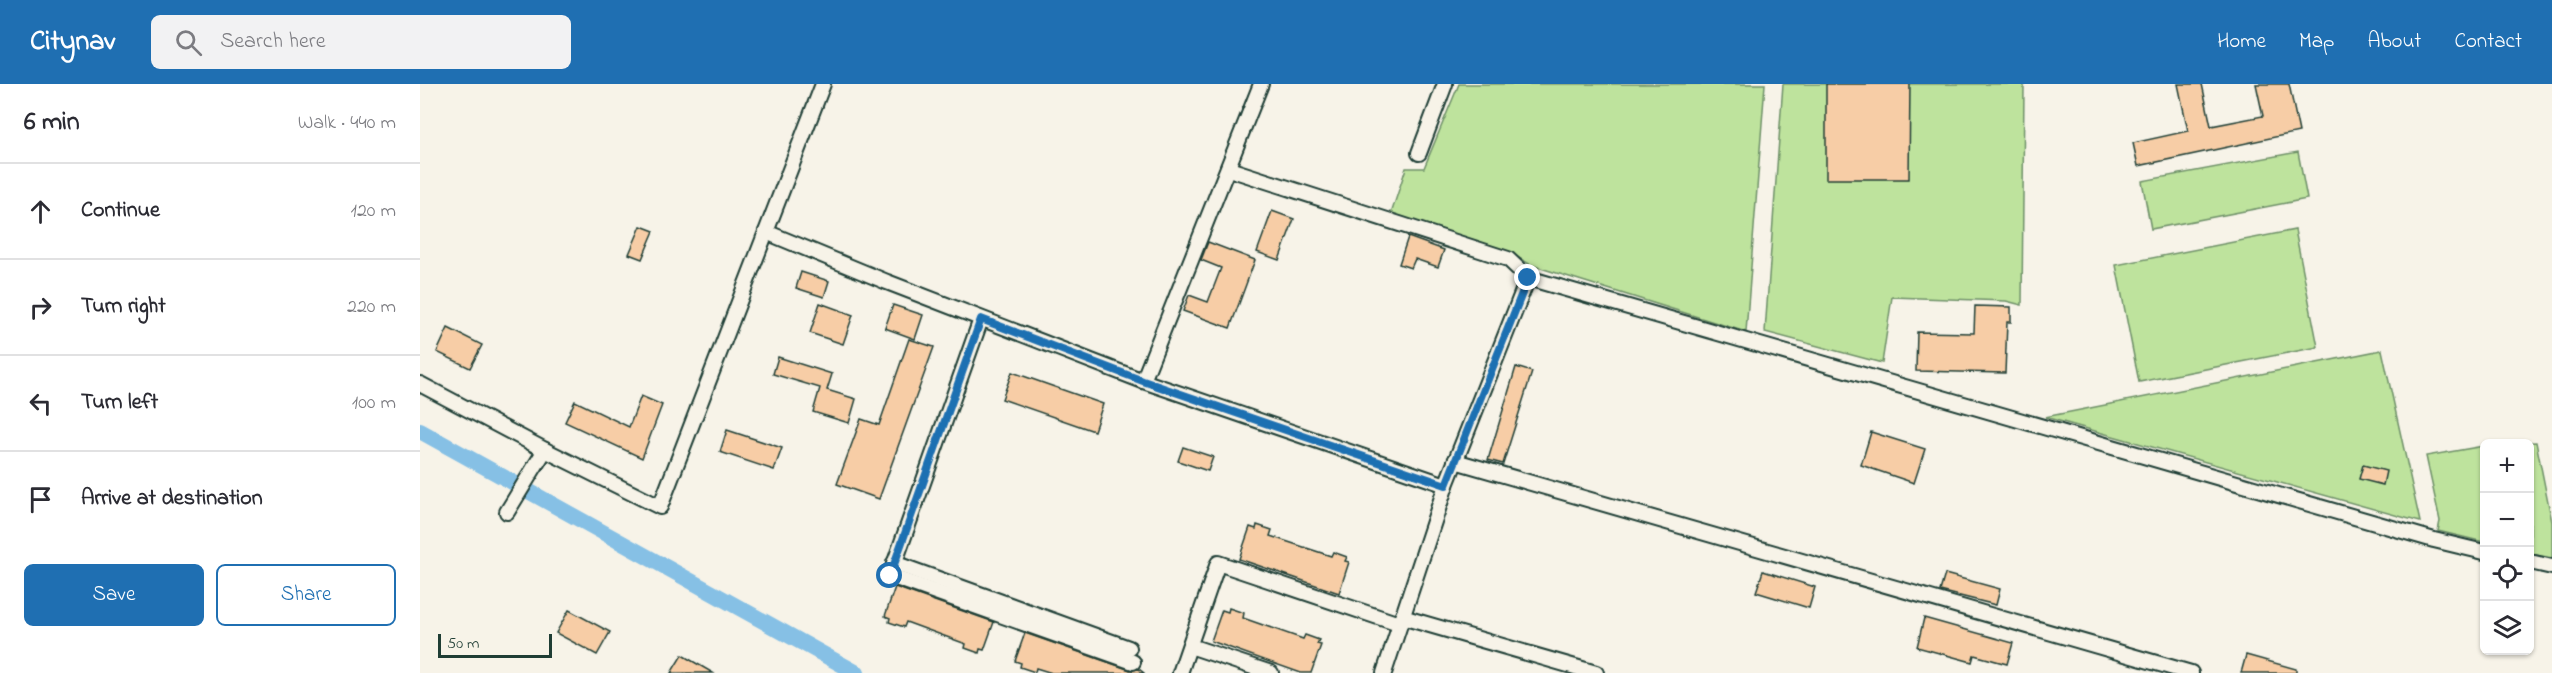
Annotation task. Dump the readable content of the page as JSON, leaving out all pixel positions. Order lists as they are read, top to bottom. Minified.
{"scale_bar":"50 m","page":{"header":"Citynav","search":"Search here","nav":["Home","Map","About","Contact"],"heading":["6 min","Walk · 440 m"],"list":[["Continue","120 m"],["Turn right","220 m"],["Turn left","100 m"],"Arrive at destination"],"map_buttons":["+","−"],"buttons":["Save","Share"],"scale":"50 m"}}
